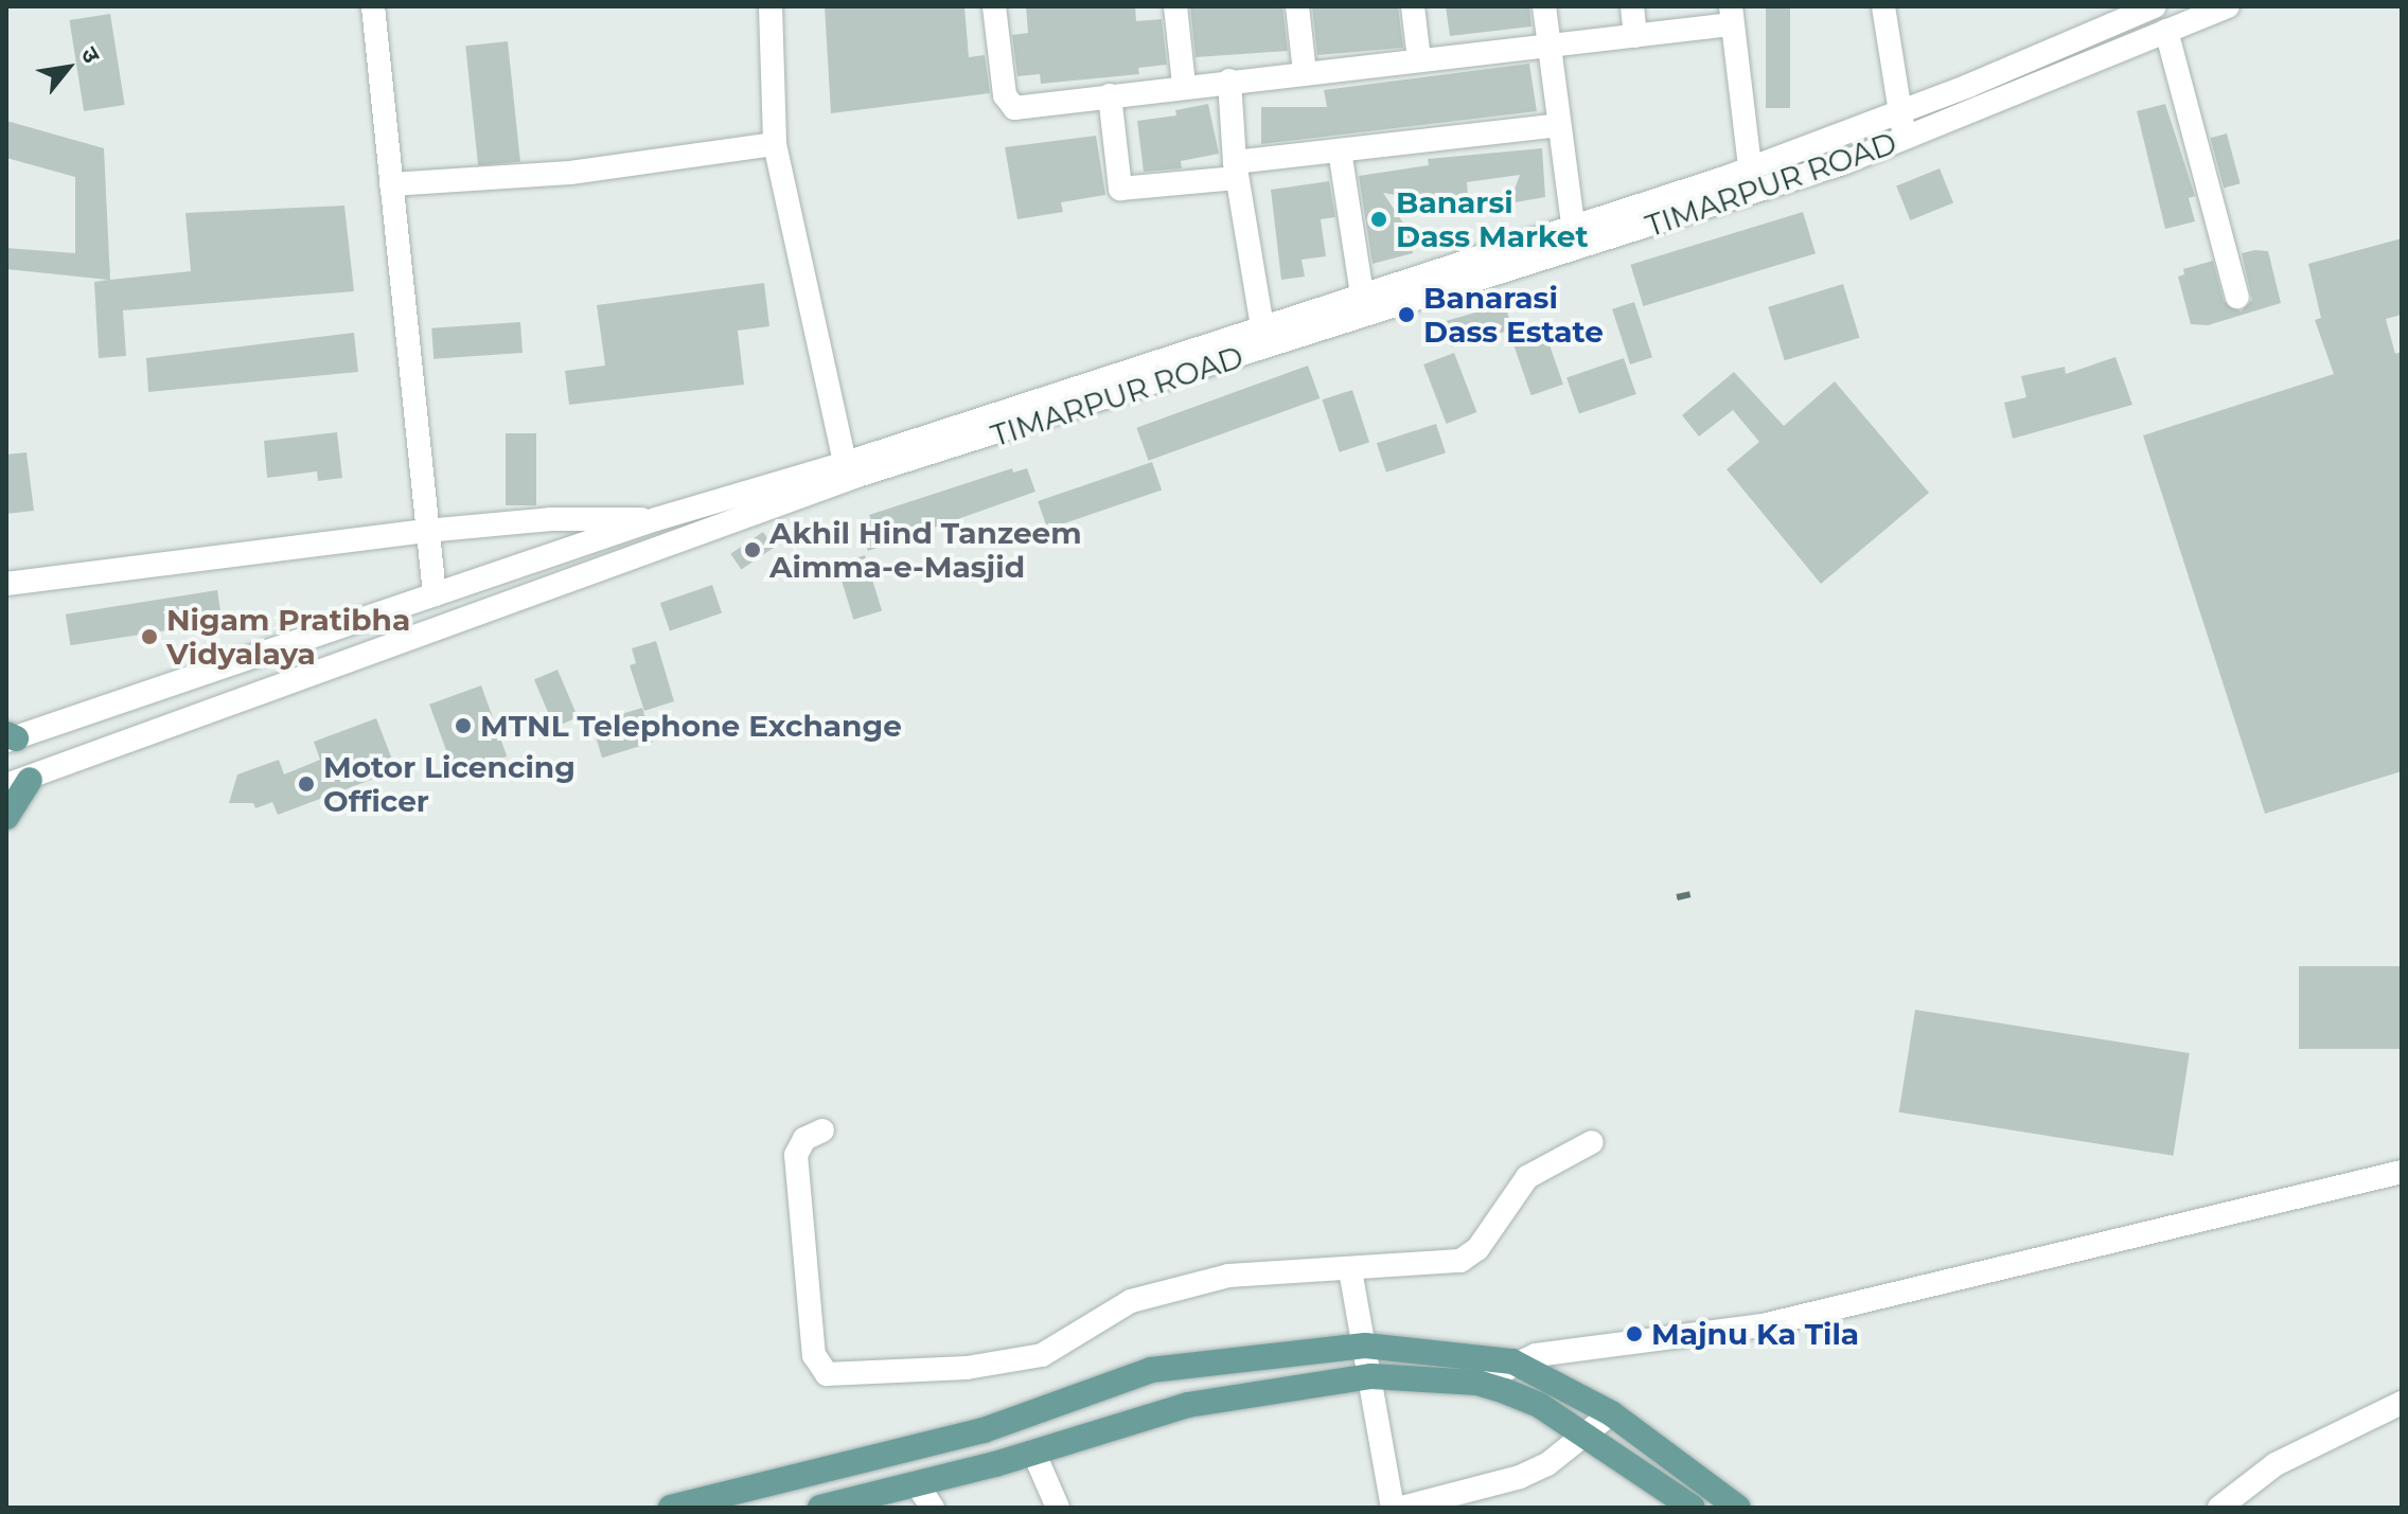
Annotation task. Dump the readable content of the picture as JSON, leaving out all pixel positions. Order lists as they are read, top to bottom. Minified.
{"streets":{"street":["TIMARPUR ROAD"]},"places":["Banarsi Dass Market","Banarasi Dass Estate","Akhil Hind Tanzeem Aimma-e-Masjid","Nigam Pratibha Vidyalaya","MTNL Telephone Exchange","Motor Licencing Officer","Majnu Ka Tila"],"north":"top right"}
